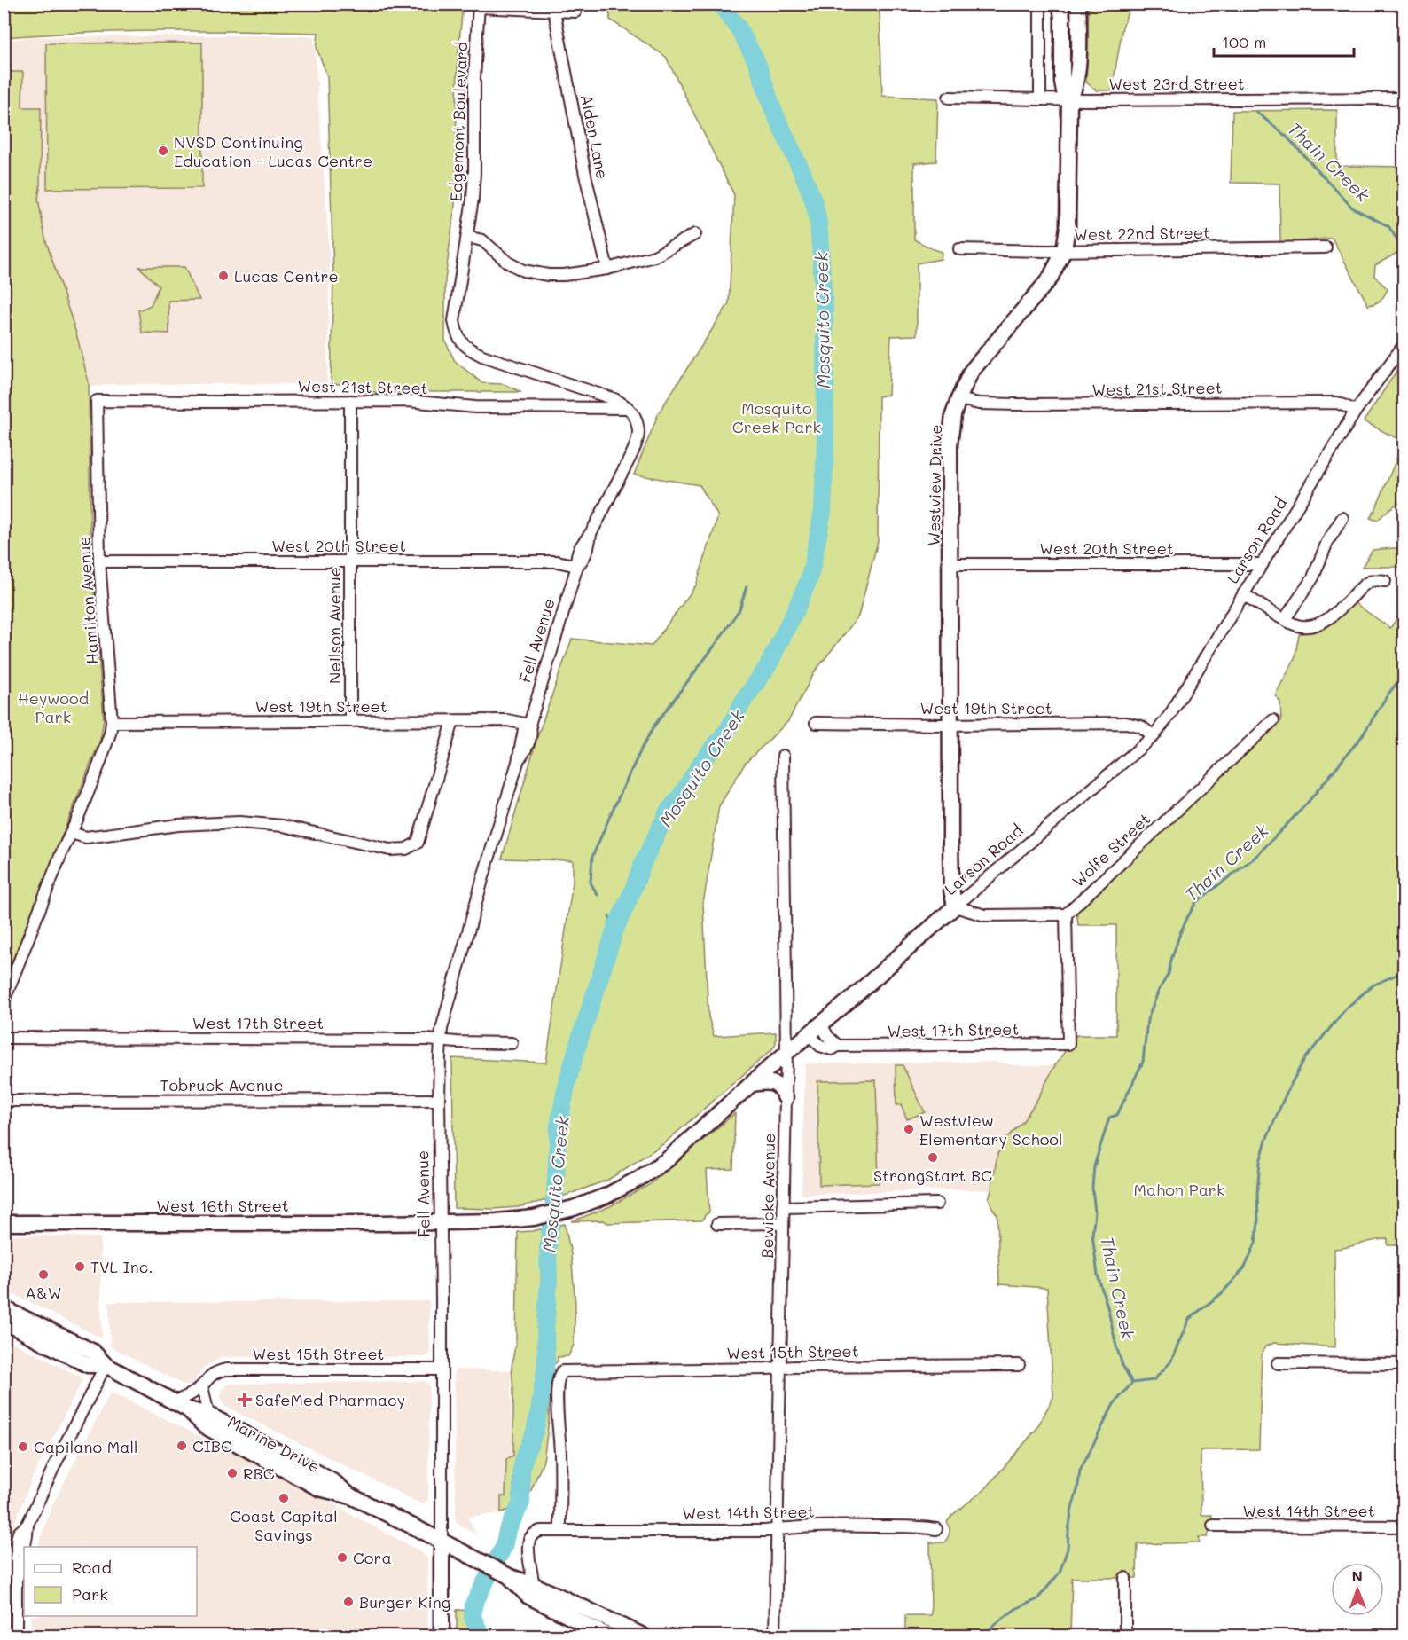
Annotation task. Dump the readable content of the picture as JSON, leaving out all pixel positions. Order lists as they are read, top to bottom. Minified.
{"streets":{"main road":["Westview Drive","Larson Road","Fell Avenue","West 16th Street","Marine Drive"],"street":["West 23rd Street","Edgemont Boulevard","Alden Lane","West 22nd Street","West 21st Street","West 20th Street","Hamilton Avenue","Neilson Avenue","West 19th Street","Wolfe Street","West 17th Street","Tobruck Avenue","Bewicke Avenue","West 15th Street","West 14th Street"]},"crossings":[["West 23rd Street","Westview Drive"],["Edgemont Boulevard","West 21st Street"],["Edgemont Boulevard","Fell Avenue"],["West 22nd Street","Westview Drive"],["West 21st Street","Westview Drive"],["West 21st Street","Larson Road"],["West 21st Street","Hamilton Avenue"],["West 21st Street","Neilson Avenue"],["West 21st Street","Fell Avenue"],["Westview Drive","Larson Road"],["Westview Drive","West 20th Street"],["Westview Drive","West 19th Street"],["Larson Road","West 20th Street"],["Larson Road","Fell Avenue"],["Larson Road","West 19th Street"],["Larson Road","West 17th Street"],["Larson Road","Bewicke Avenue"],["Larson Road","West 16th Street"],["West 20th Street","Hamilton Avenue"],["West 20th Street","Neilson Avenue"],["West 20th Street","Fell Avenue"],["Hamilton Avenue","West 19th Street"],["Neilson Avenue","West 19th Street"],["Fell Avenue","West 19th Street"],["Fell Avenue","West 17th Street"],["Fell Avenue","Tobruck Avenue"],["Fell Avenue","West 16th Street"],["Fell Avenue","West 15th Street"],["Fell Avenue","Marine Drive"],["Wolfe Street","West 17th Street"],["Bewicke Avenue","West 15th Street"],["Bewicke Avenue","West 14th Street"],["West 15th Street","Marine Drive"],["West 15th Street","West 14th Street"],["Marine Drive","West 14th Street"]],"water":["Thain Creek","Mosquito Creek"],"parks":["Mosquito Creek Park","Heywood Park","Mahon Park"],"places":{"other":["NVSD Continuing Education - Lucas Centre","Lucas Centre","Westview Elementary School","StrongStart BC","TVL Inc.","A&W","CIBC","Capilano Mall","RBC","Coast Capital Savings","Cora","Burger King"],"health":["SafeMed Pharmacy"]},"legend":["Road","Park"],"scale_bar":"100 m","north":"top"}
